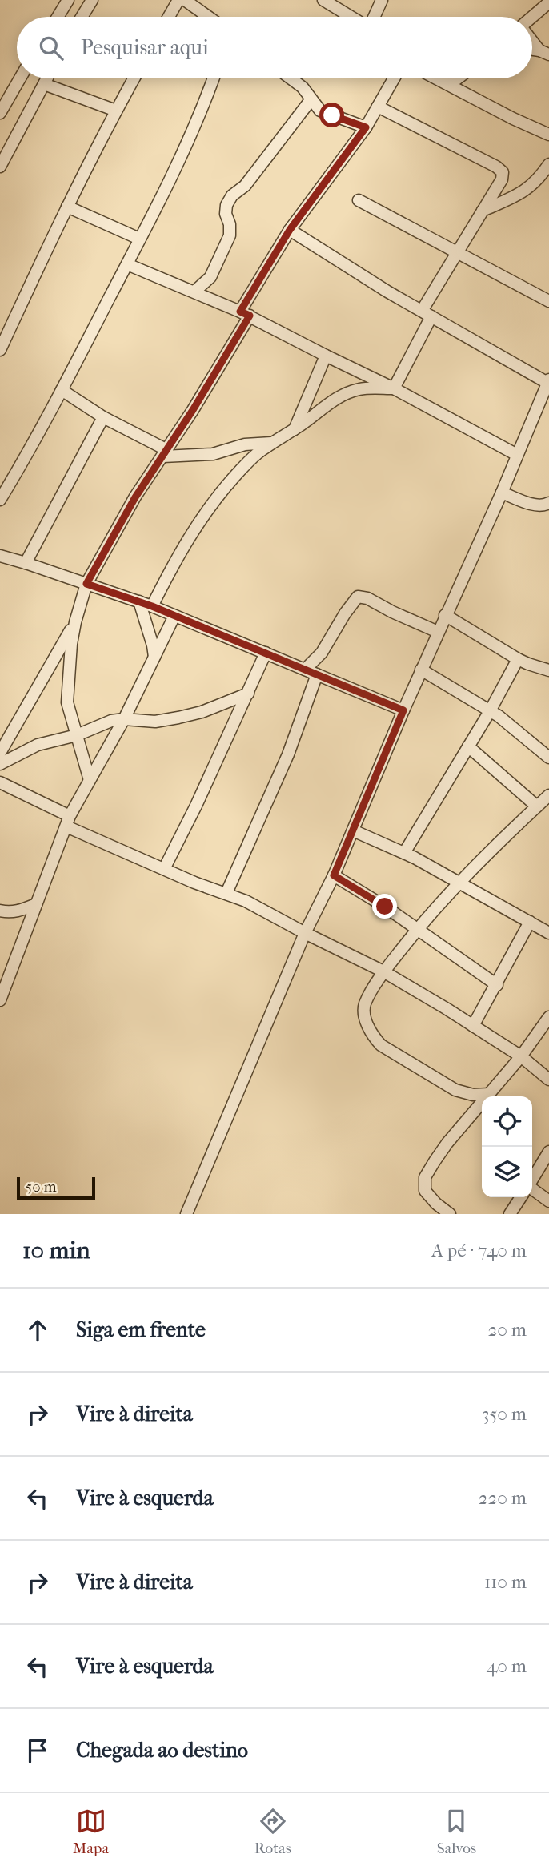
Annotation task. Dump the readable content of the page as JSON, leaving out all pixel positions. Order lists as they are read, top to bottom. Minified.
{"scale_bar":"50 m","page":{"search":"Pesquisar aqui","scale":"50 m","heading":["10 min","A pé · 740 m"],"list":[["Siga em frente","20 m"],["Vire à direita","350 m"],["Vire à esquerda","220 m"],["Vire à direita","110 m"],["Vire à esquerda","40 m"],"Chegada ao destino"],"nav":["Mapa","Rotas","Salvos"]}}
